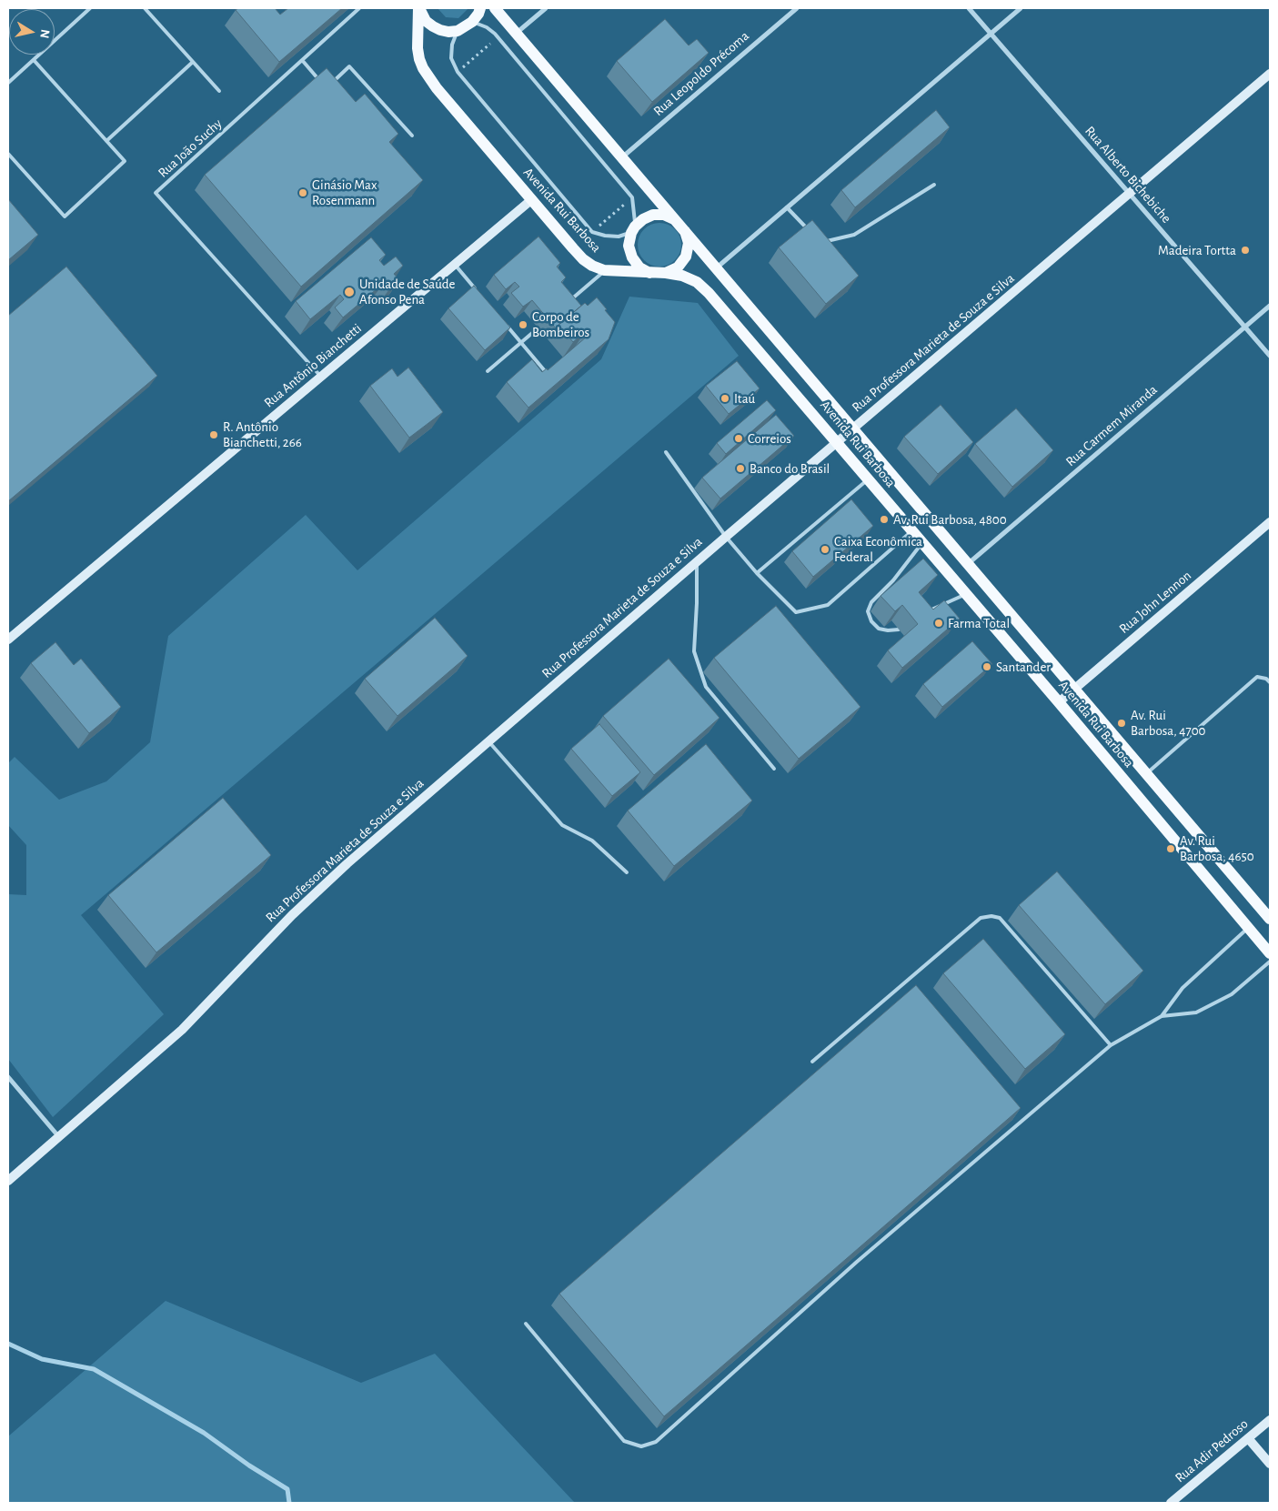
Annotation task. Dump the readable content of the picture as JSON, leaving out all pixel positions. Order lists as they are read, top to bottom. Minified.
{"streets":{"main road":["Avenida Rui Barbosa"],"street":["Rua Leopoldo Précoma","Rua Alberto Bichebiche","Rua Professora Marieta de Souza e Silva","Rua Antônio Bianchetti","Rua Carmem Miranda","Rua John Lennon","Rua Adir Pedroso"],"lane":["Rua João Suchy"]},"crossings":[["Rua Leopoldo Précoma","Avenida Rui Barbosa"],["Rua João Suchy","Rua Antônio Bianchetti"],["Rua Alberto Bichebiche","Rua Professora Marieta de Souza e Silva"],["Rua Alberto Bichebiche","Rua Carmem Miranda"],["Avenida Rui Barbosa","Rua Professora Marieta de Souza e Silva"],["Avenida Rui Barbosa","Rua Antônio Bianchetti"],["Avenida Rui Barbosa","Rua Carmem Miranda"],["Avenida Rui Barbosa","Rua John Lennon"]],"places":["Ginásio Max Rosenmann","Madeira Tortta","Unidade de Saúde Afonso Pena","Corpo de Bombeiros","Itaú","R. Antônio Bianchetti, 266","Correios","Banco do Brasil","Av. Rui Barbosa, 4800","Caixa Econômica Federal","Farma Total","Santander","Av. Rui Barbosa, 4700","Av. Rui Barbosa, 4650"],"north":"right"}
